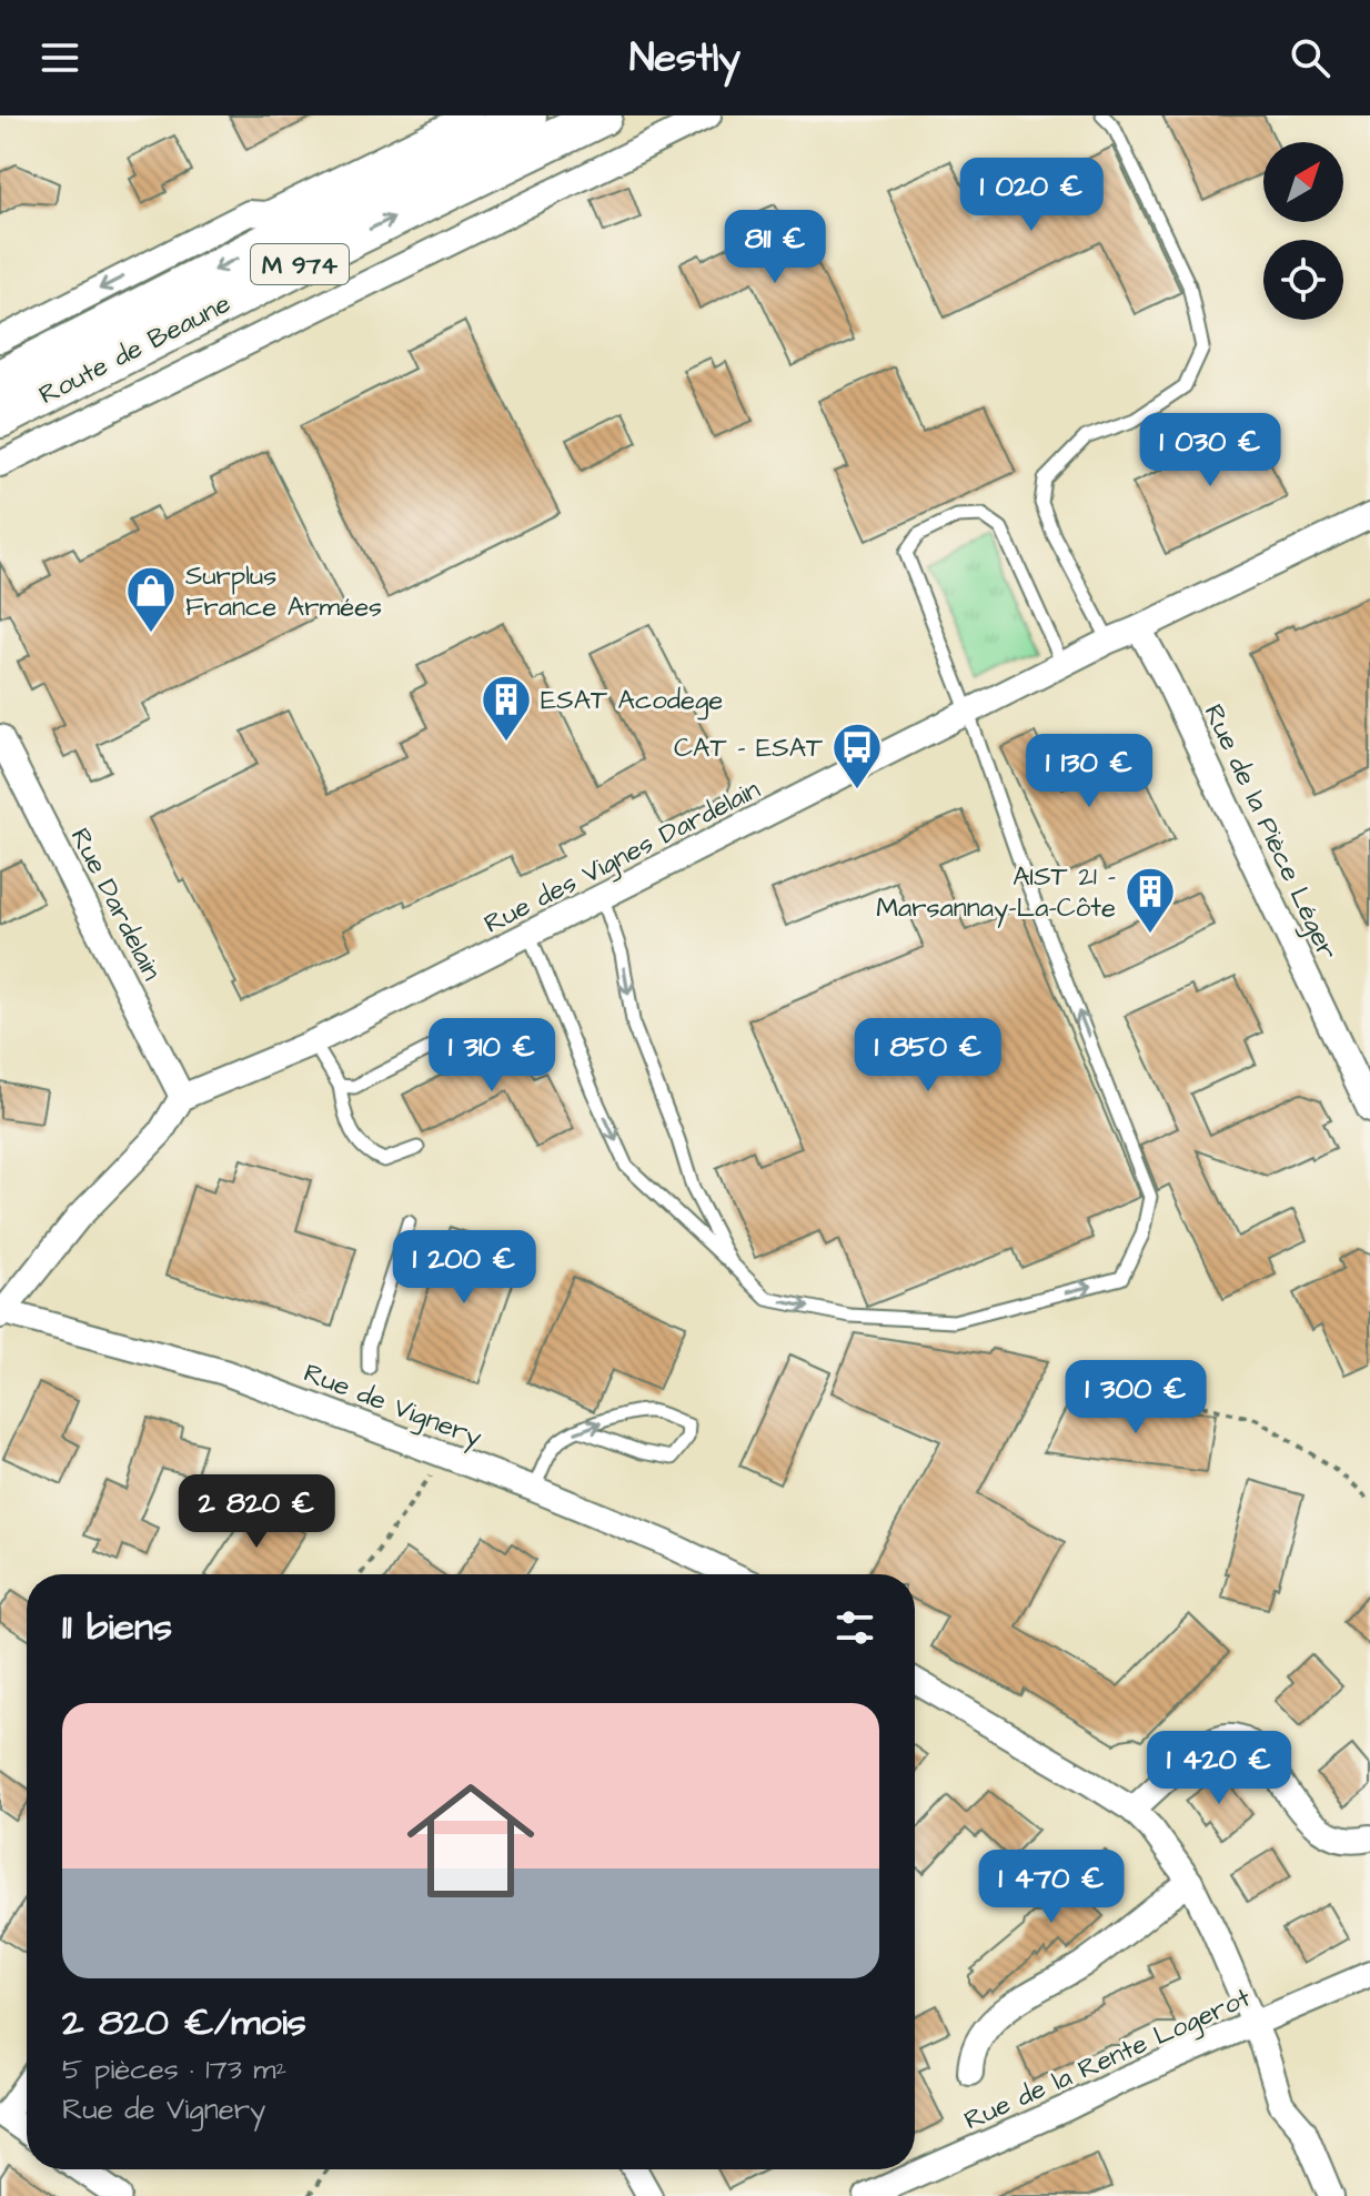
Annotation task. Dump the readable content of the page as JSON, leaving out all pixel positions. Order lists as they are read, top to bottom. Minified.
{"streets":{"main road":["M 974","Route de Beaune"],"street":["Rue de la Pièce Léger","Rue des Vignes Dardelain","Rue Dardelain","Rue de Vignery","Rue de la Rente Logerot"]},"crossings":[["Rue de la Pièce Léger","Rue des Vignes Dardelain"],["Rue des Vignes Dardelain","Rue Dardelain"]],"places":{"shop":["Surplus France Armées"],"building":["ESAT Acodege","AIST 21 - Marsannay-La-Côte"],"bus stop":["CAT - ESAT"]},"north":"top right","page":{"header":"Nestly","price":["1 020 €","811 €","1 030 €","1 130 €","1 310 €","1 850 €","1 200 €","1 300 €","2 820 €","1 420 €","1 470 €"],"heading":"11 biens","list":[{"name":"2 820 €/mois","note":"5 pièces · 173 m² · Rue de Vignery"}]}}
